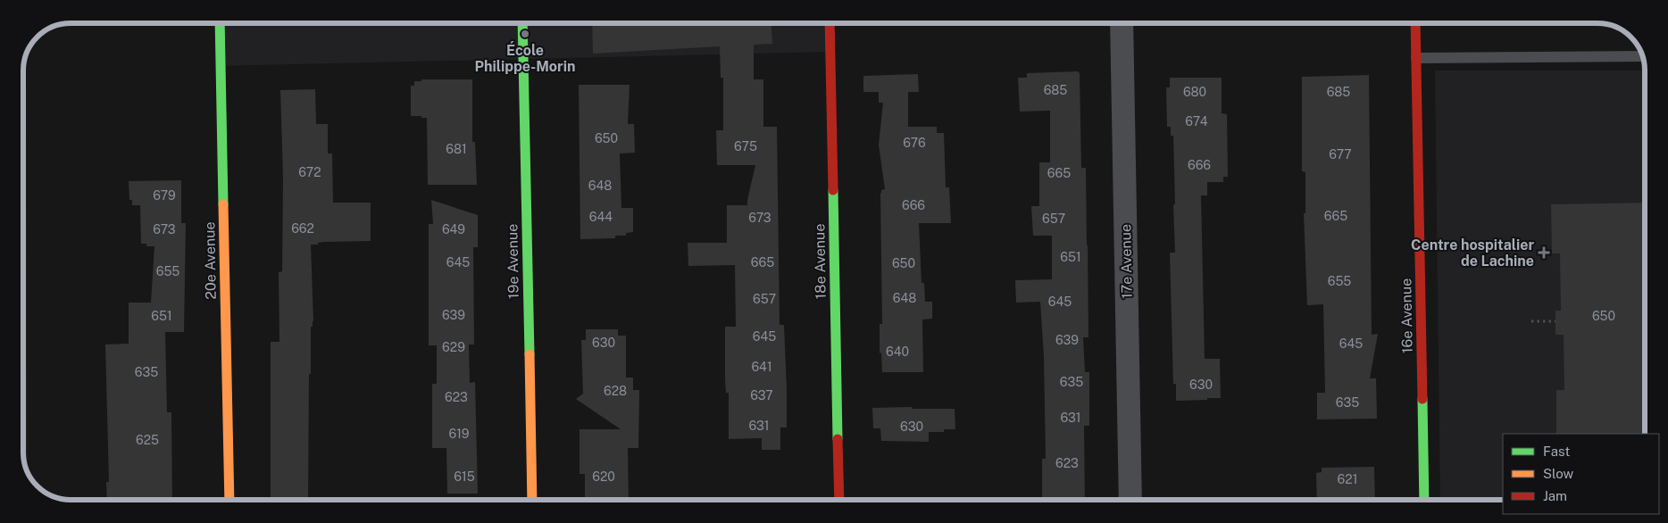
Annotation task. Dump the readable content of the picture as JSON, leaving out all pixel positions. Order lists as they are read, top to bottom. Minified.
{"streets":{"street":["20e Avenue","19e Avenue","18e Avenue","17e Avenue","16e Avenue"]},"places":{"other":["École Philippe-Morin"],"health":["Centre hospitalier de Lachine"]},"house_numbers":["685","680","685","674","650","676","675","681","677","666","672","665","648","679","666","665","644","673","657","662","673","649","651","645","665","650","655","655","648","657","645","639","651","650","645","639","630","645","629","640","641","635","635","630","628","637","623","635","631","631","630","619","625","623","615","620","621"],"legend":["Fast","Slow","Jam"]}
